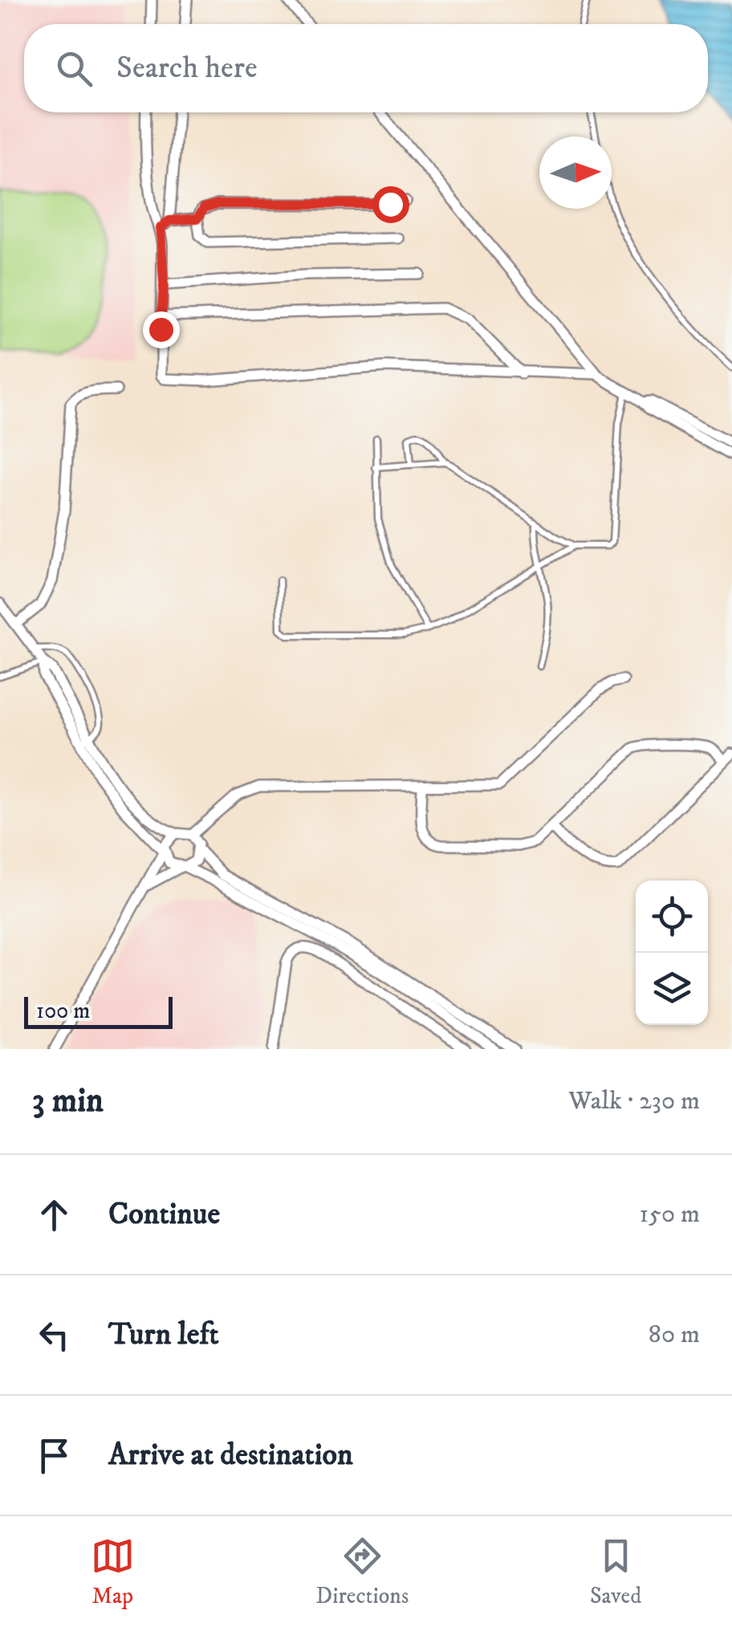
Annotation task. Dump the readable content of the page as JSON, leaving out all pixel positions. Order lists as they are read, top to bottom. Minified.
{"scale_bar":"100 m","north":"right","page":{"search":"Search here","scale":"100 m","heading":["3 min","Walk · 230 m"],"list":[["Continue","150 m"],["Turn left","80 m"],"Arrive at destination"],"nav":["Map","Directions","Saved"]}}
